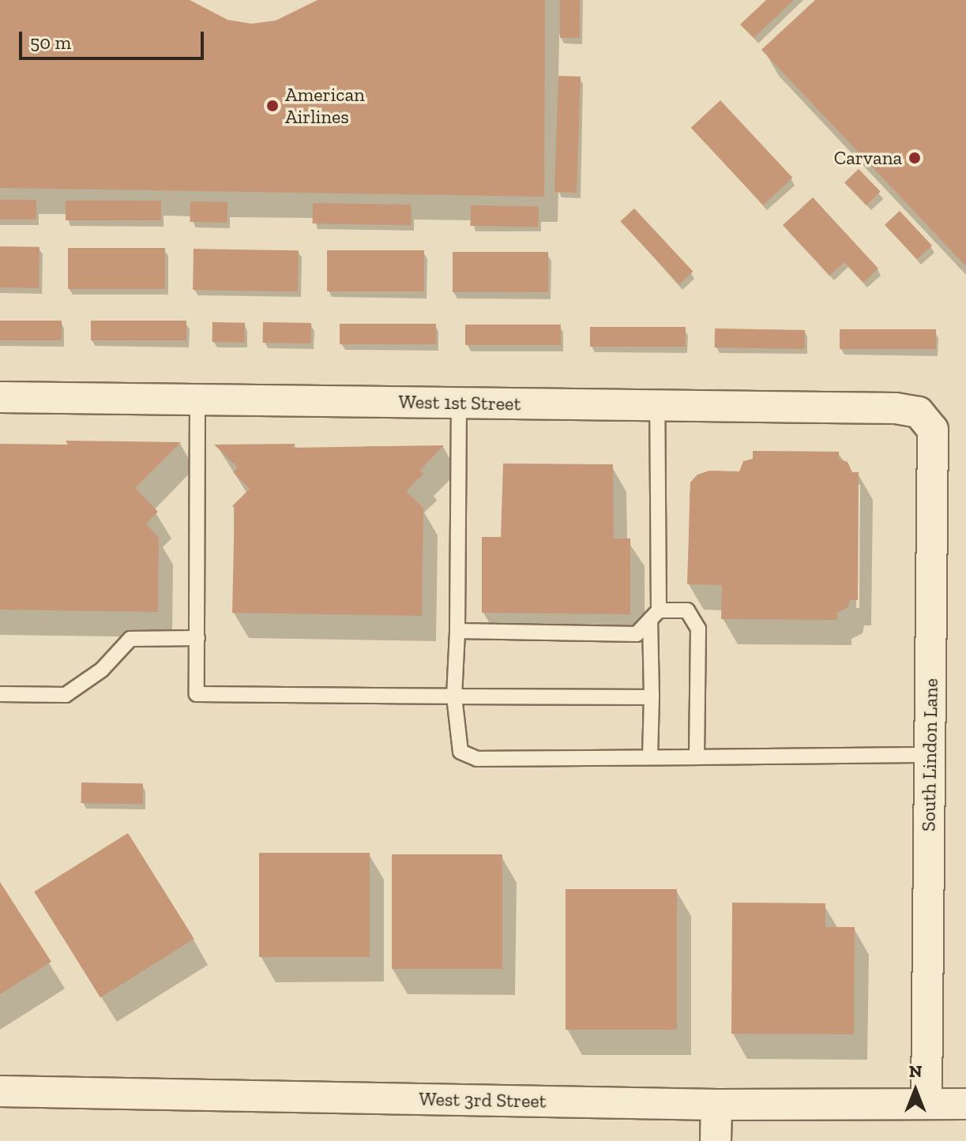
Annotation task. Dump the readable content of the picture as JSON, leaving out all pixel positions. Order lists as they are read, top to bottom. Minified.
{"streets":{"street":["West 1st Street","South Lindon Lane","West 3rd Street"]},"crossings":[["West 1st Street","South Lindon Lane"],["South Lindon Lane","West 3rd Street"]],"places":["American Airlines","Carvana"],"scale_bar":"50 m","north":"top"}
